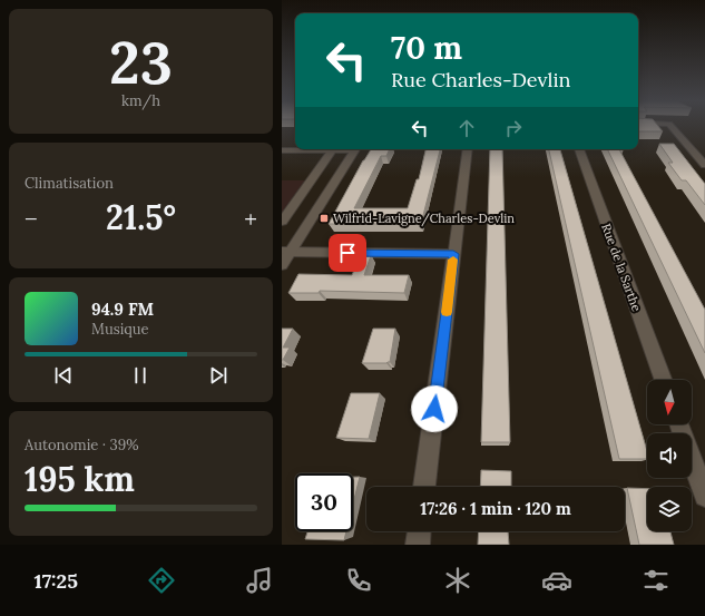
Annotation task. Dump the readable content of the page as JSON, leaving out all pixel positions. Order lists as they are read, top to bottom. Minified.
{"streets":{"street":["Rue de la Sarthe"]},"places":{"transit":["Wilfrid-Lavigne/Charles-Devlin"]},"north":"bottom","page":{"tile":[["23","km/h"],"Climatisation",["Autonomie · 39%","195 km"]],"turn":["70 m","Rue Charles-Devlin"],"heat":["−","21.5°","+"],"song":["94.9 FM","Musique"],"limit":"30","trip":"17:26 · 1 min · 120 m","tabs":"17:25"}}
